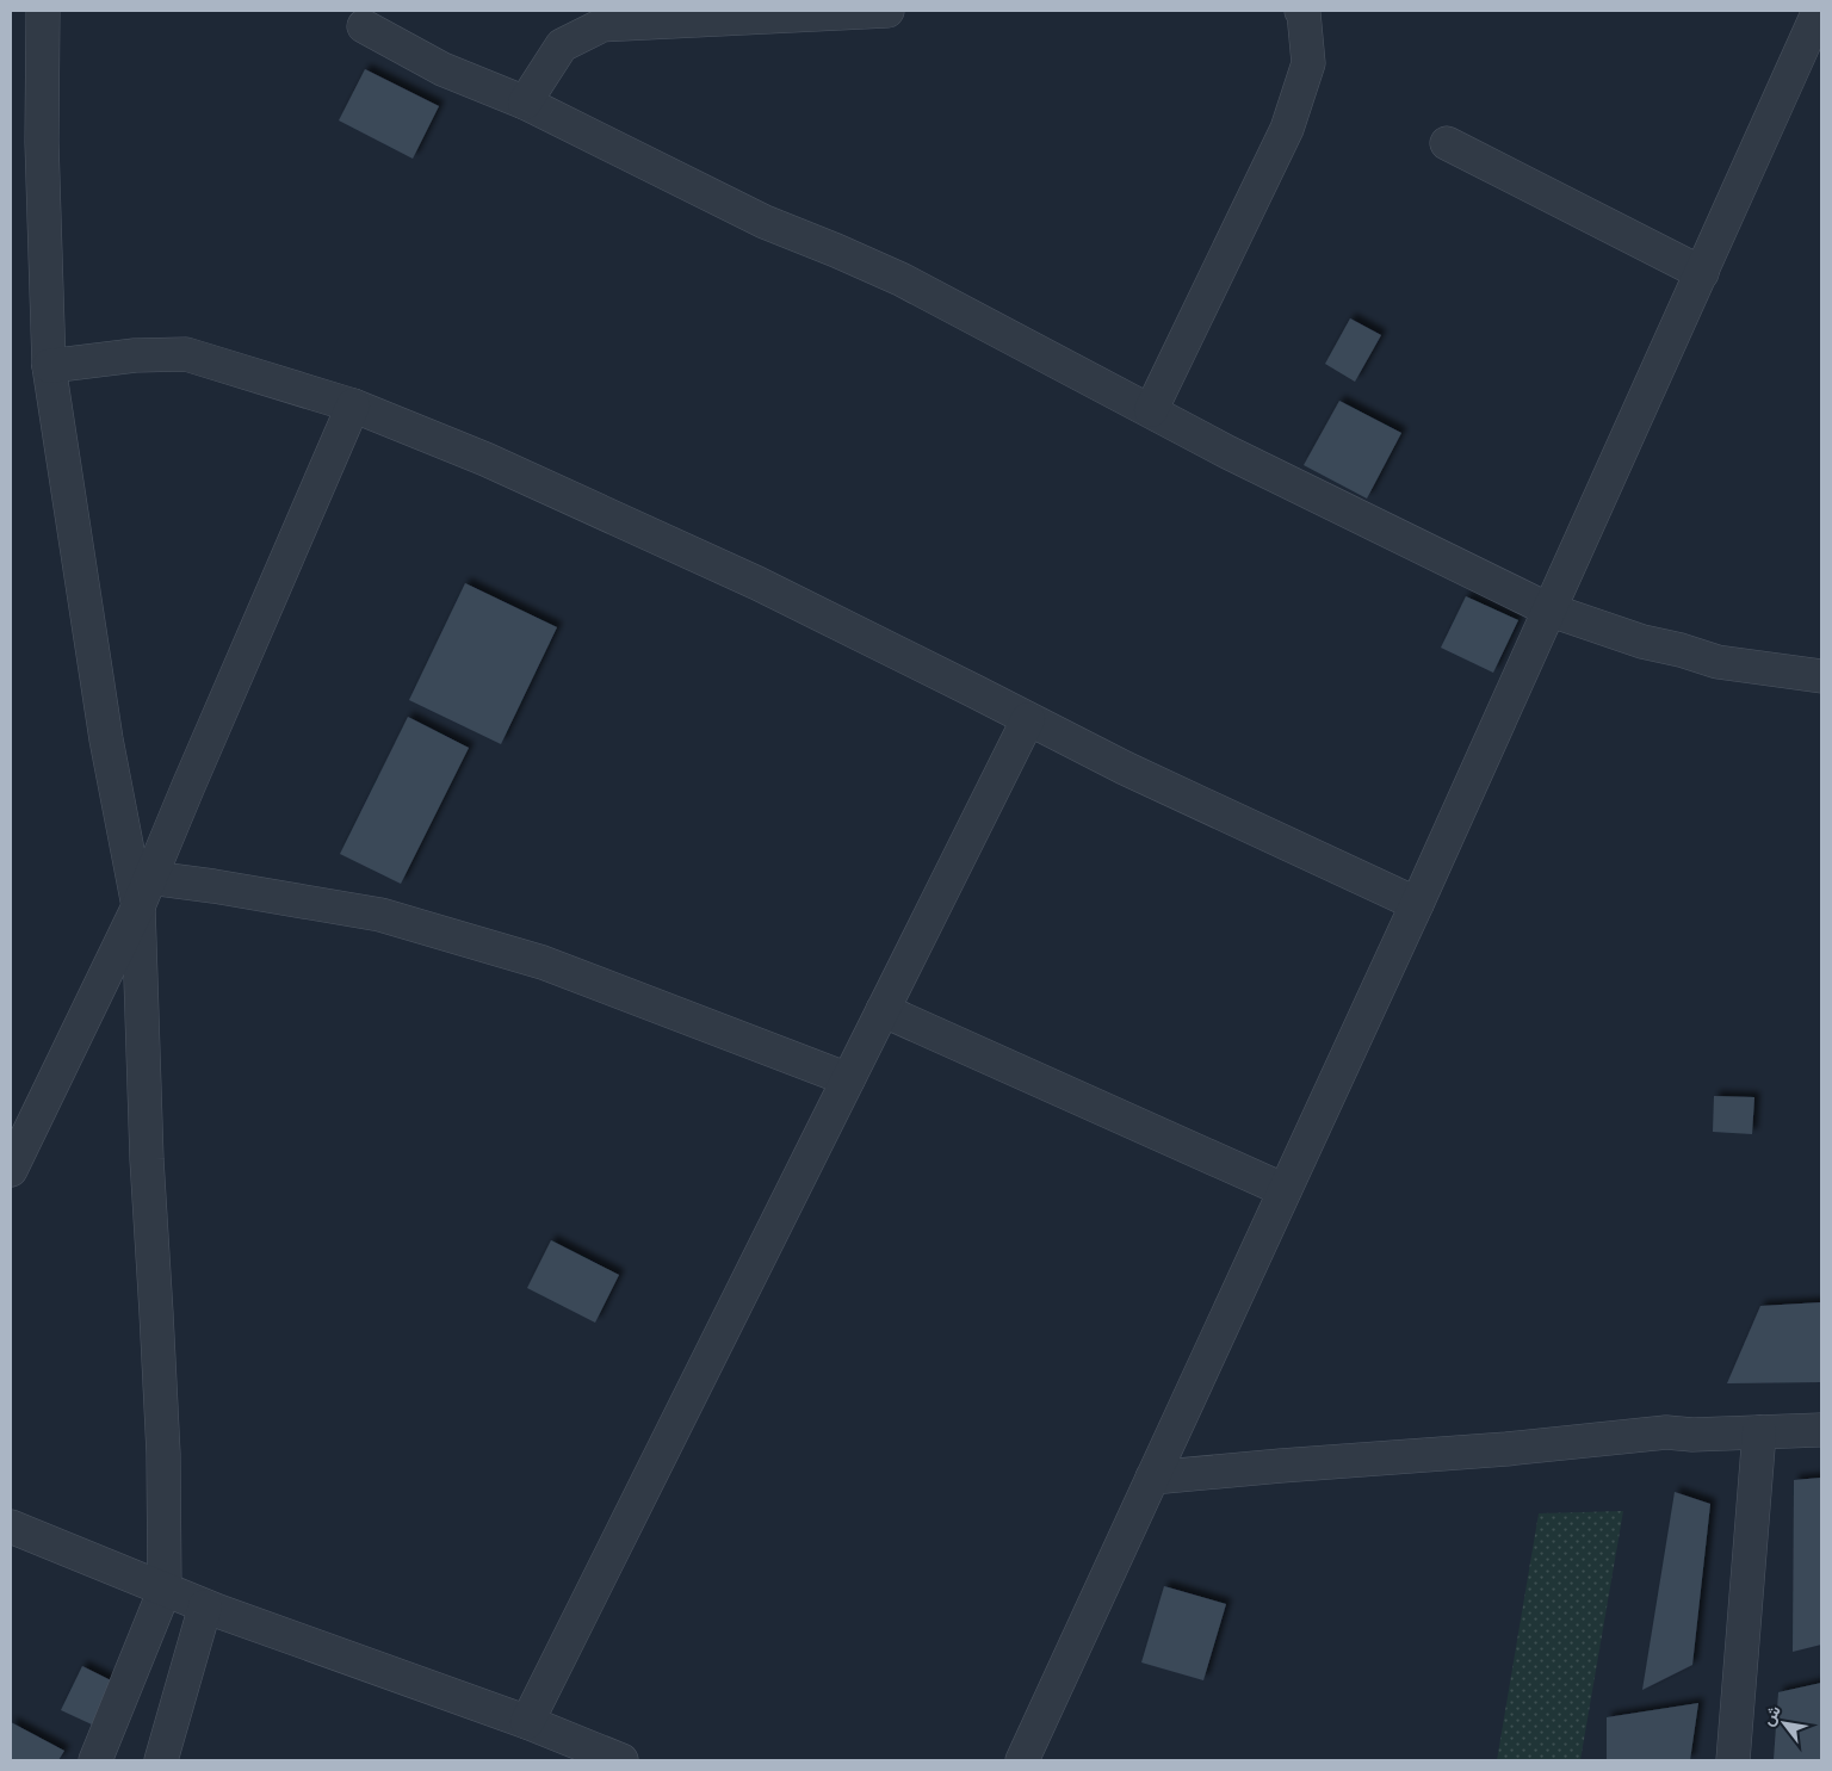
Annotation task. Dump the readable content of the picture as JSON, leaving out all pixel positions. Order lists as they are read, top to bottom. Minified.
{"north":"top left"}
